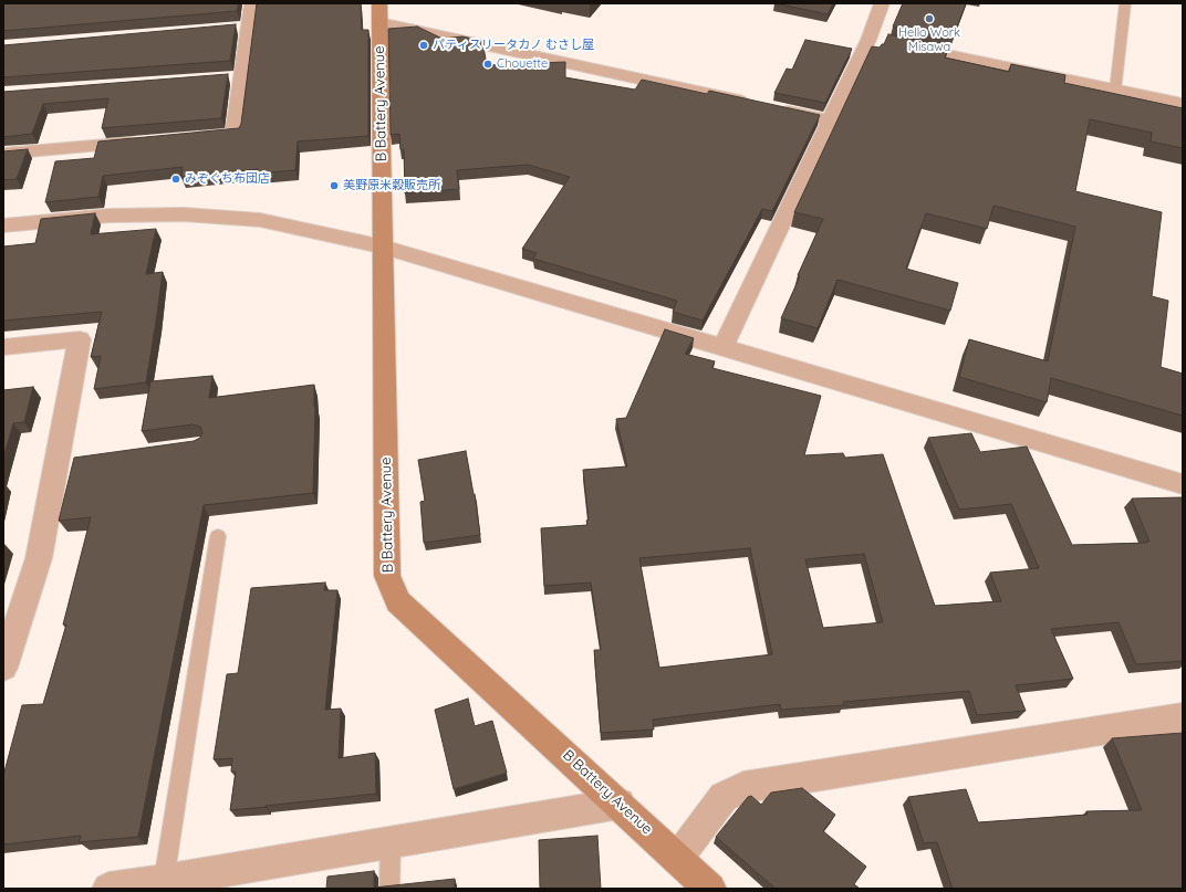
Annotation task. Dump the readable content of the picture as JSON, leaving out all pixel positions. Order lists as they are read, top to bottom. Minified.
{"streets":{"street":["B Battery Avenue"]},"places":["Hello Work Misawa","パティスリータカノ むさし屋","Chouette","みぞぐち布団店","美野原米穀販売所"]}
